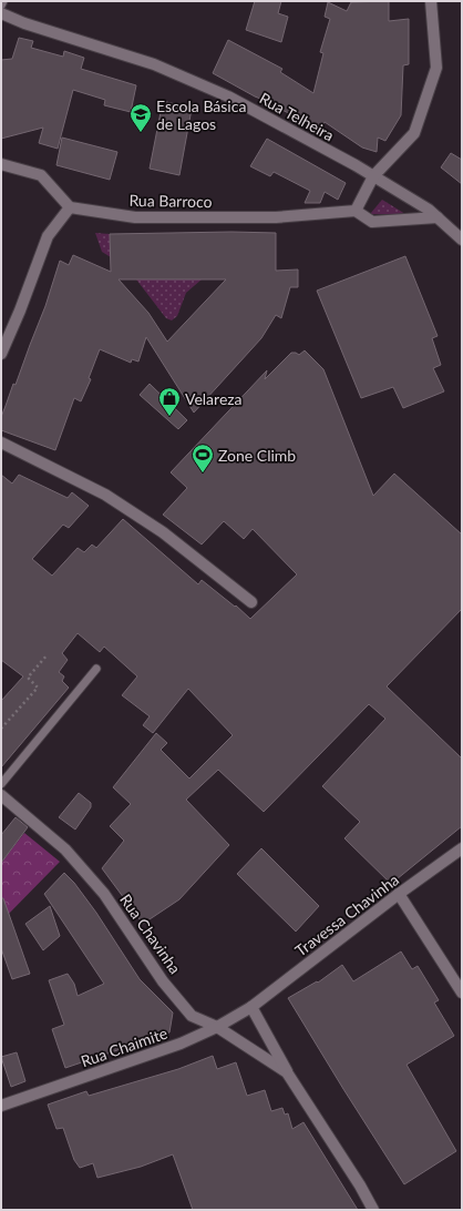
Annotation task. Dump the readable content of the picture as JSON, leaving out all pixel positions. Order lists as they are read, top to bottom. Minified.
{"streets":{"street":["Rua Telheira","Rua Barroco","Travessa Chavinha","Rua Chavinha","Rua Chaimite"]},"crossings":[["Travessa Chavinha","Rua Chavinha"],["Travessa Chavinha","Rua Chaimite"],["Rua Chavinha","Rua Chaimite"]],"places":{"school or university":["Escola Básica de Lagos"],"shop":["Velareza"],"sports":["Zone Climb"]}}
